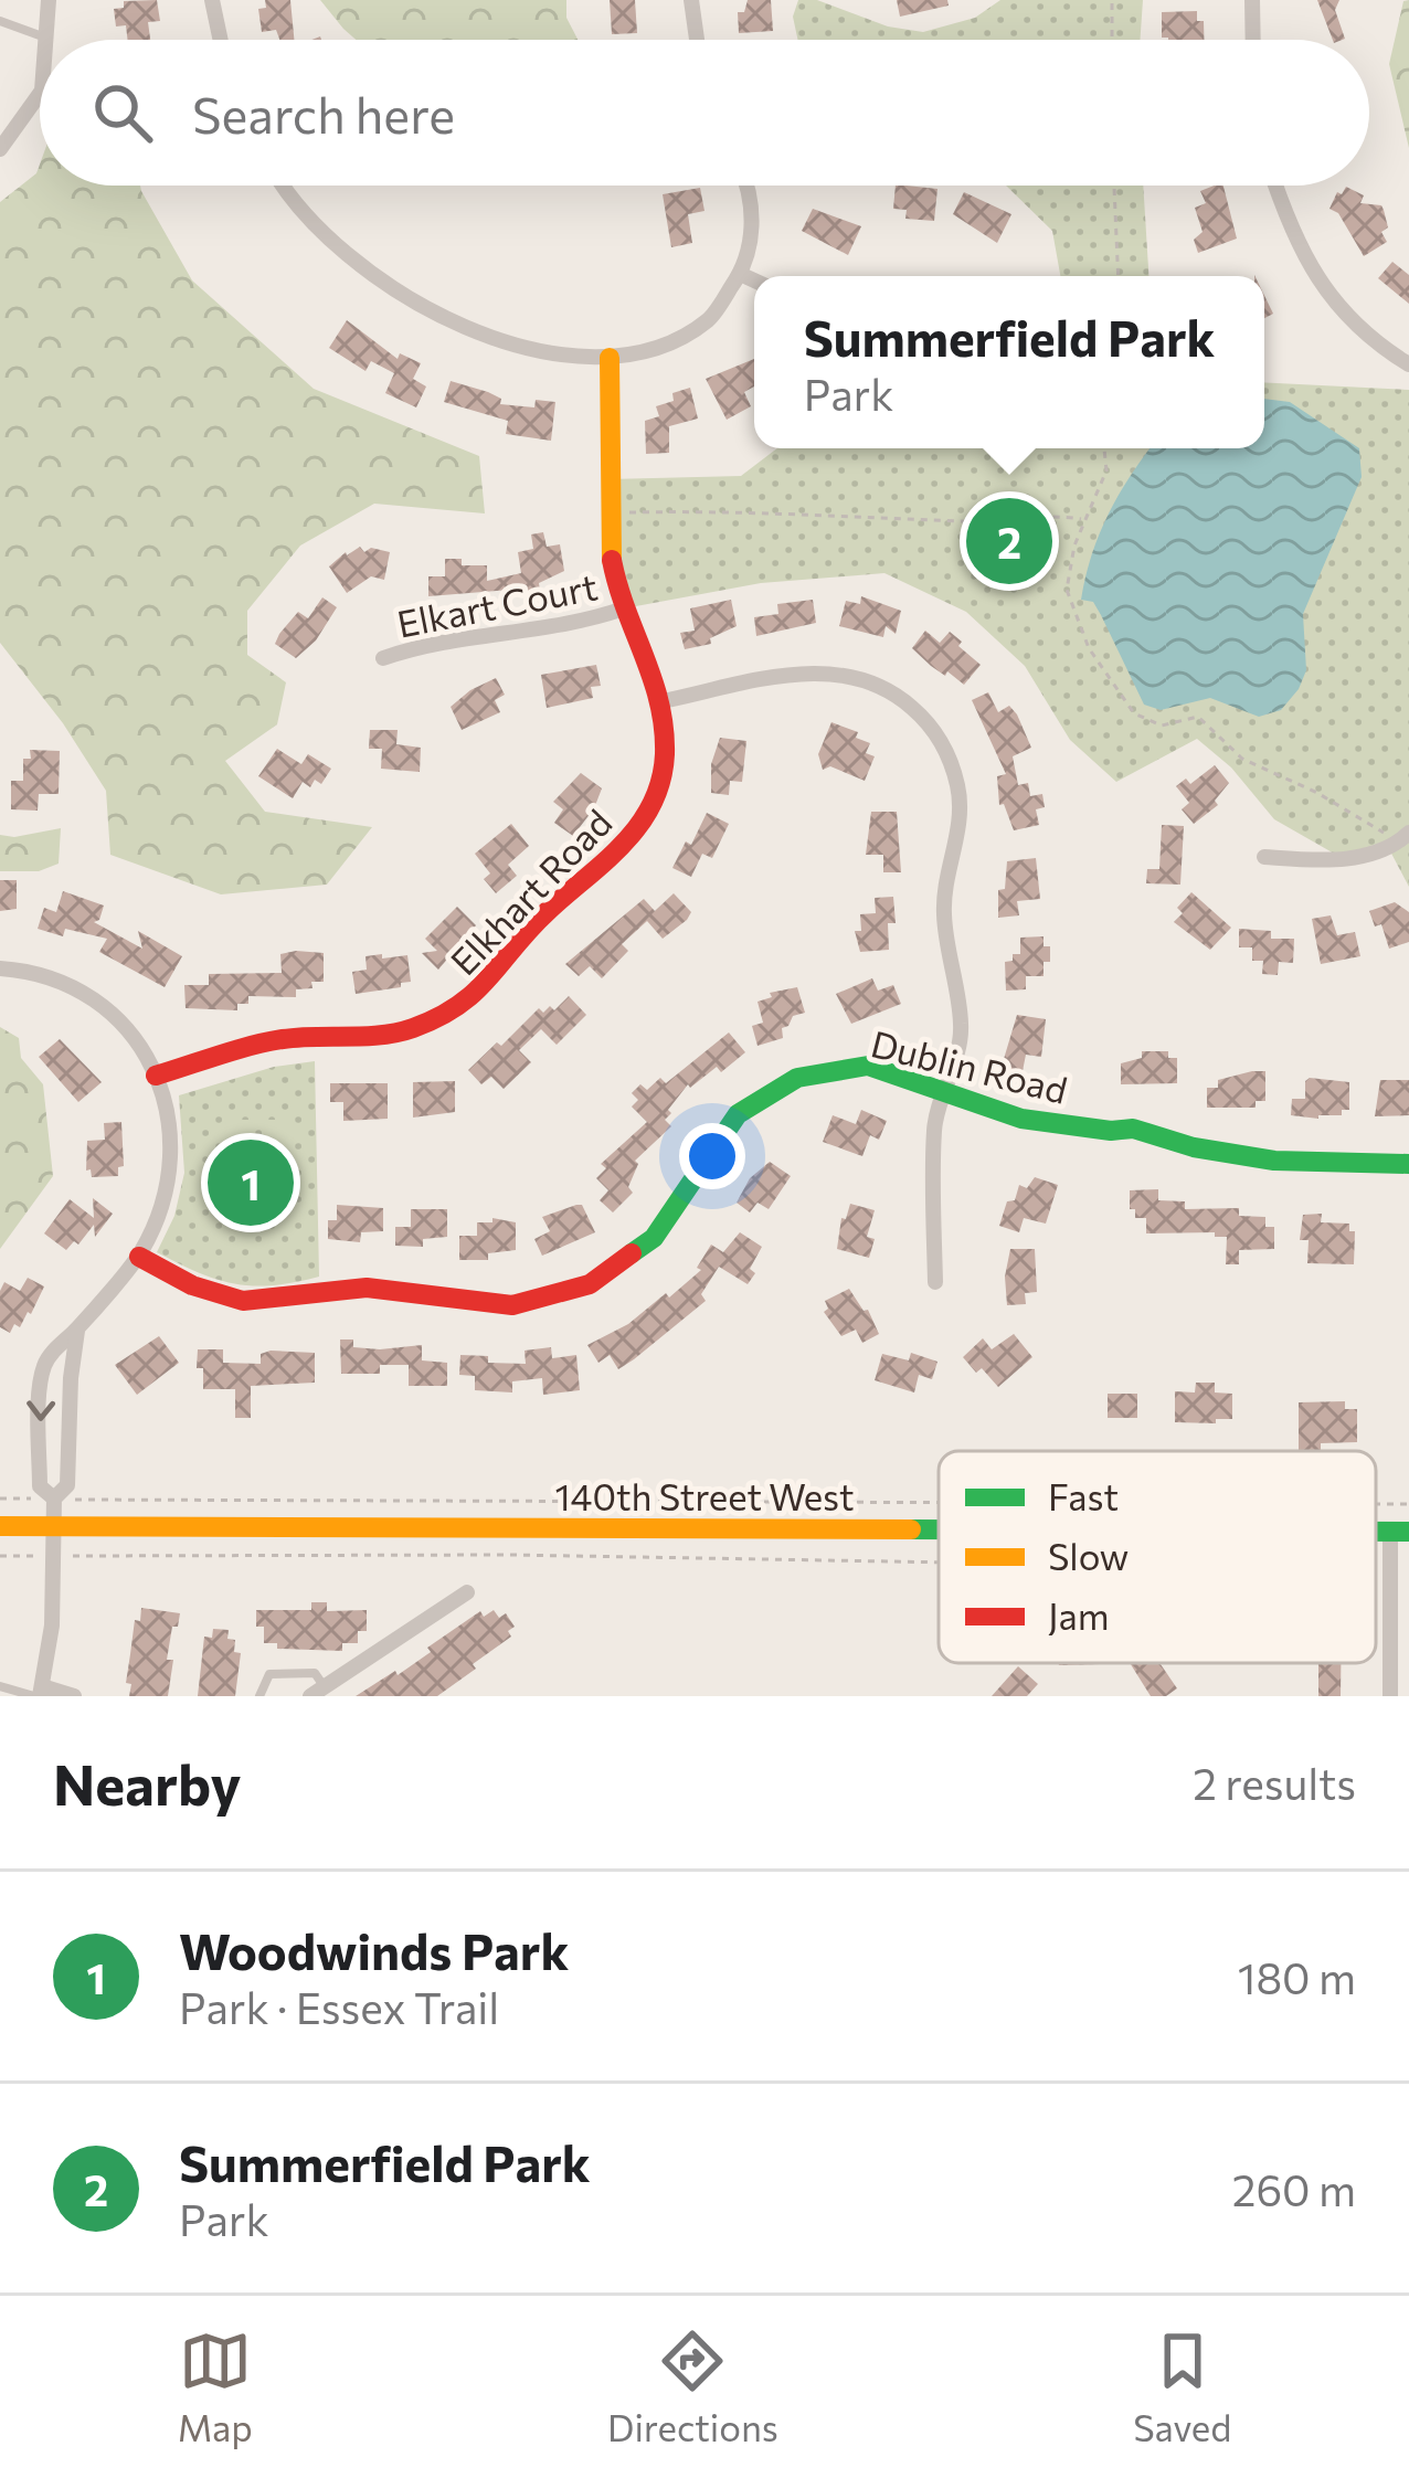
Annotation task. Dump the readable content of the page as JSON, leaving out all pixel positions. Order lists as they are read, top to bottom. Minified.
{"streets":{"street":["Elkart Court","Elkhart Road","Dublin Road","140th Street West"]},"crossings":[["Elkart Court","Elkhart Road"]],"legend":["Fast","Slow","Jam"],"page":{"search":"Search here","popup":["Summerfield Park","Park"],"pins":["2","1"],"heading":["Nearby","2 results"],"list":[{"mark":"1","name":"Woodwinds Park","note":"Park · Essex Trail","value":"180 m"},{"mark":"2","name":"Summerfield Park","note":"Park","value":"260 m"}],"nav":["Map","Directions","Saved"]}}
